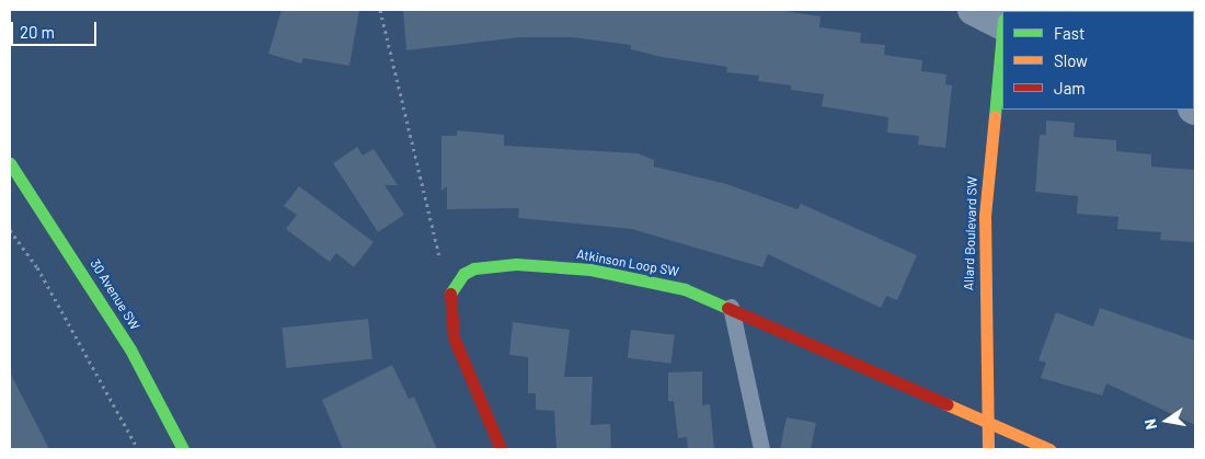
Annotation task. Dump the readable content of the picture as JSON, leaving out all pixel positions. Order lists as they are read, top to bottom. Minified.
{"streets":{"street":["Allard Boulevard SW","Atkinson Loop SW","30 Avenue SW"]},"crossings":[["Allard Boulevard SW","Atkinson Loop SW"]],"legend":["Fast","Slow","Jam"],"scale_bar":"20 m","north":"left"}
